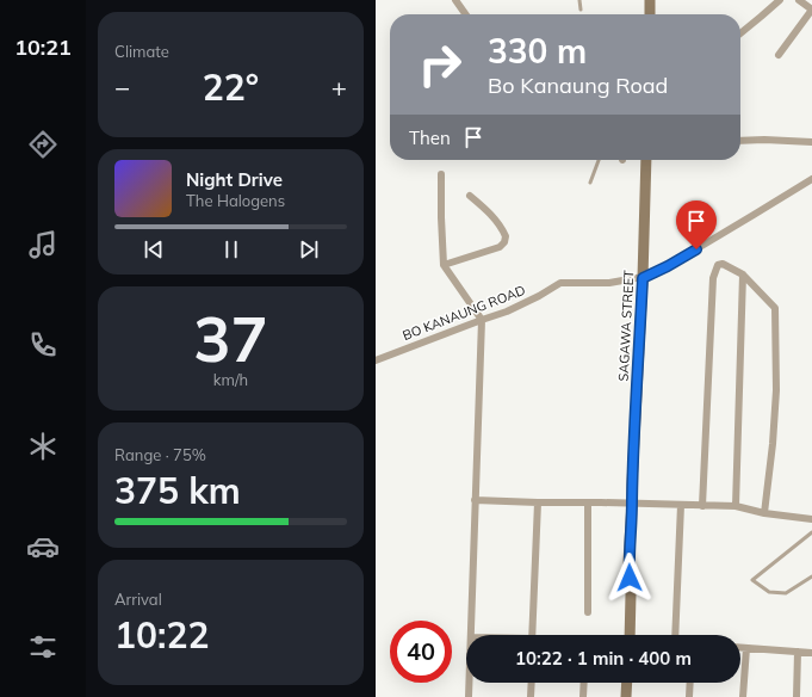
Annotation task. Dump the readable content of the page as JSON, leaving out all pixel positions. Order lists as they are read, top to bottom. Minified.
{"streets":{"street":["BO KANAUNG ROAD","SAGAWA STREET"]},"crossings":[["BO KANAUNG ROAD","SAGAWA STREET"]],"page":{"tabs":"10:21","tile":["Climate",["37","km/h"],["Range · 75%","375 km"],["Arrival","10:22"]],"turn":["330 m","Bo Kanaung Road"],"heat":["−","22°","+"],"then":"Then","song":["Night Drive","The Halogens"],"limit":"40","trip":"10:22 · 1 min · 400 m"}}
